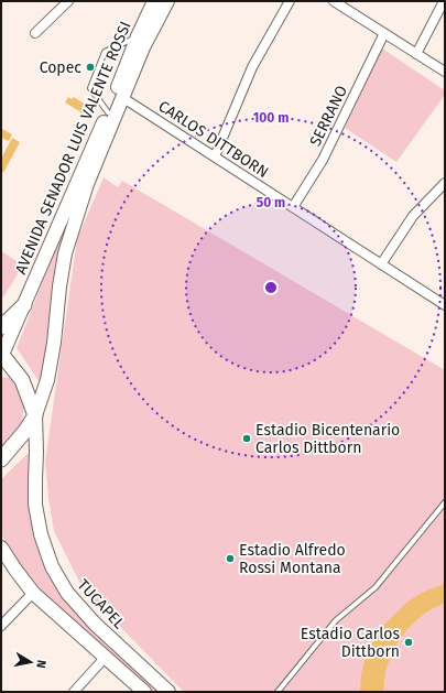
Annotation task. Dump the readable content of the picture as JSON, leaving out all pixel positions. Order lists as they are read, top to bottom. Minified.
{"streets":{"main road":["AVENIDA SENADOR LUIS VALENTE ROSSI","TUCAPEL"],"street":["SERRANO","CARLOS DITTBORN"]},"crossings":[["SERRANO","CARLOS DITTBORN"],["CARLOS DITTBORN","AVENIDA SENADOR LUIS VALENTE ROSSI"],["AVENIDA SENADOR LUIS VALENTE ROSSI","TUCAPEL"]],"places":["Copec","Estadio Bicentenario Carlos Dittborn","Estadio Alfredo Rossi Montana","Estadio Carlos Dittborn"],"north":"right","rings":["100 m","50 m"]}
